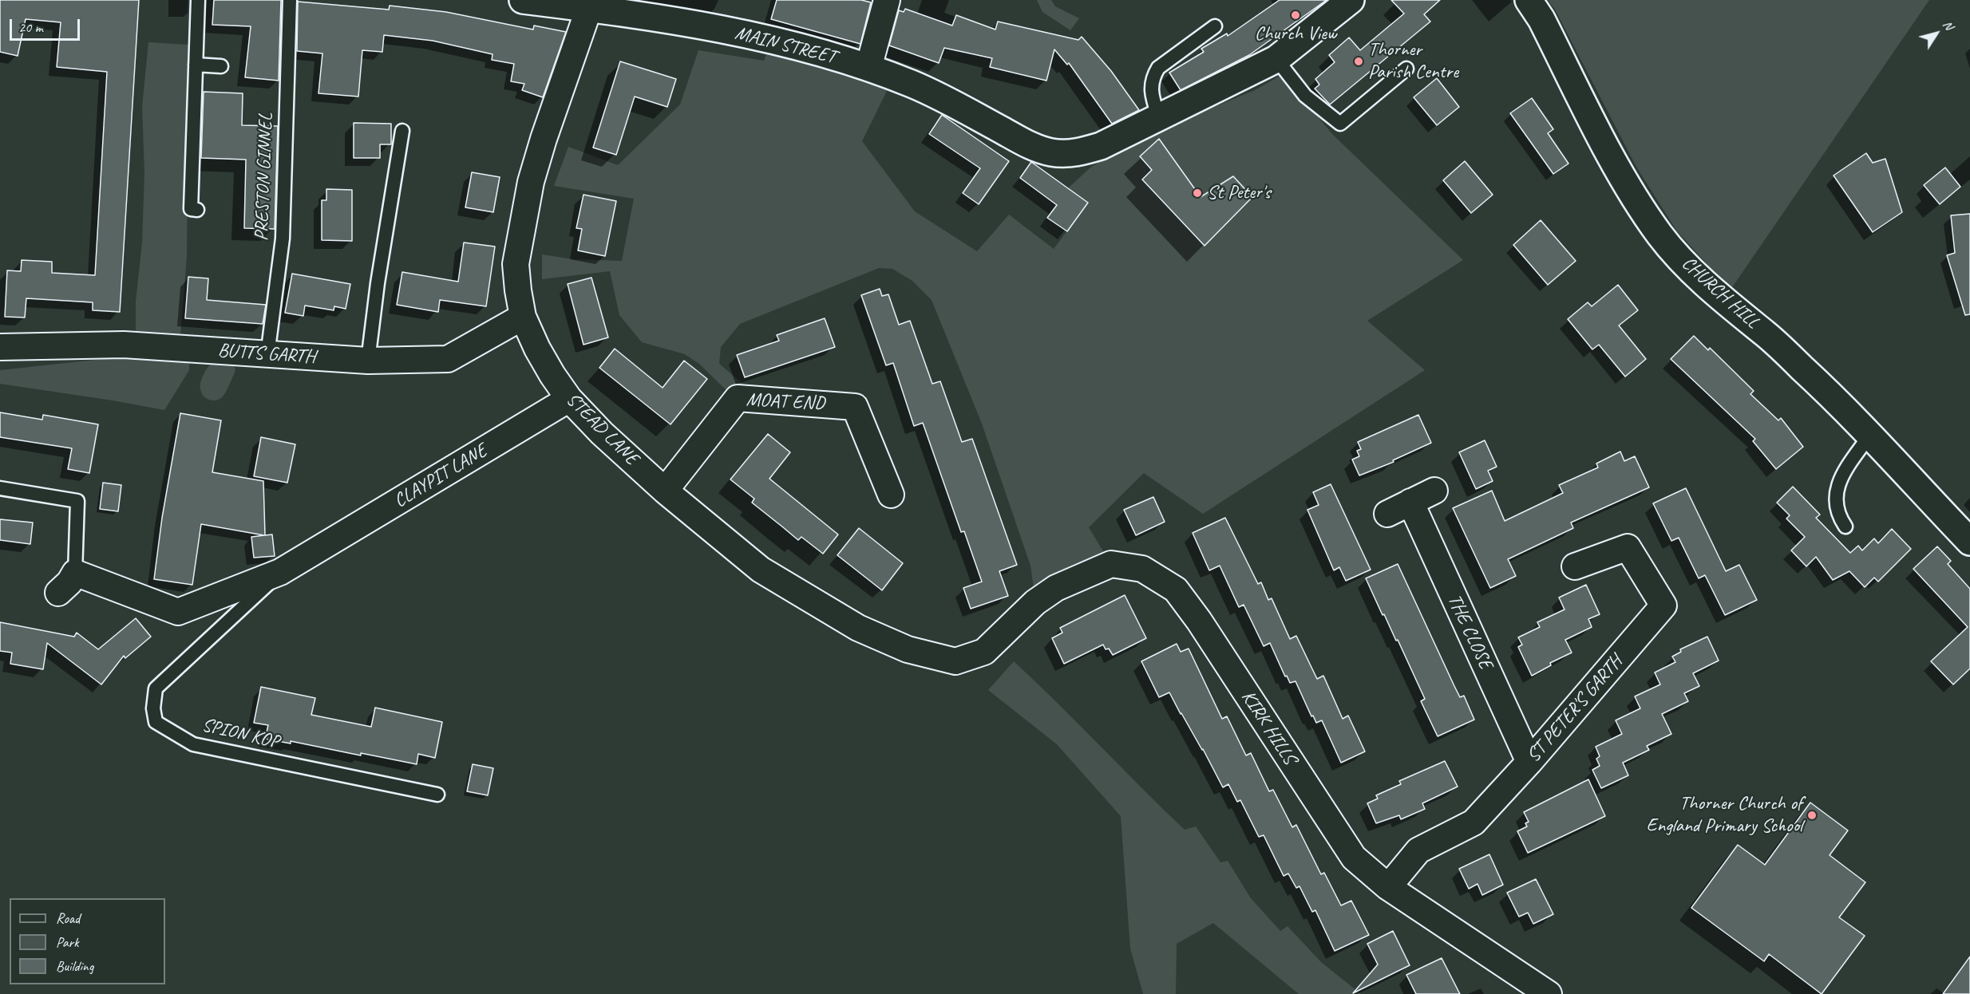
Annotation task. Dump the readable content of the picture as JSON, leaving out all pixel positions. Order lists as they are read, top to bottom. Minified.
{"streets":{"street":["MAIN STREET","CHURCH HILL","BUTTS GARTH","MOAT END","STEAD LANE","CLAYPIT LANE","THE CLOSE","ST PETER'S GARTH","KIRK HILLS"],"lane":["PRESTON GINNEL","SPION KOP"]},"crossings":[["MAIN STREET","STEAD LANE"],["PRESTON GINNEL","BUTTS GARTH"],["BUTTS GARTH","STEAD LANE"],["MOAT END","STEAD LANE"],["STEAD LANE","CLAYPIT LANE"],["STEAD LANE","KIRK HILLS"],["CLAYPIT LANE","SPION KOP"],["THE CLOSE","ST PETER'S GARTH"],["ST PETER'S GARTH","KIRK HILLS"]],"places":["Church View","Thorner Parish Centre","St Peter's","Thorner Church of England Primary School"],"legend":["Road","Park","Building"],"scale_bar":"20 m","north":"top right"}
